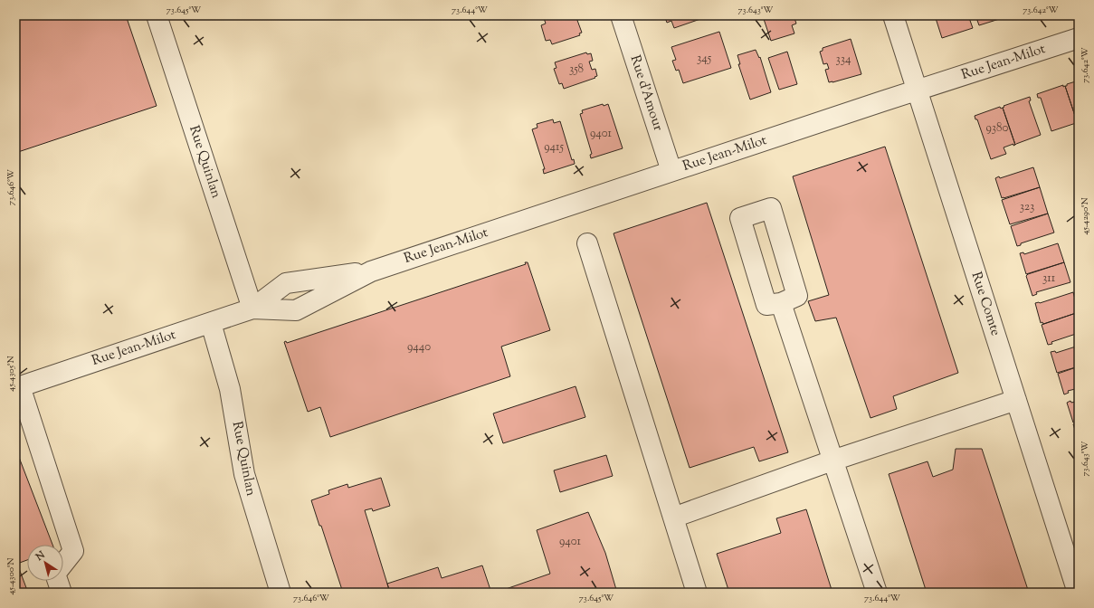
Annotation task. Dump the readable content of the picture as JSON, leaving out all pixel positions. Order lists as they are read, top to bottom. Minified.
{"streets":{"street":["Rue Jean-Milot","Rue d'Amour","Rue Quinlan","Rue Comte"]},"crossings":[["Rue Jean-Milot","Rue d'Amour"],["Rue Jean-Milot","Rue Quinlan"],["Rue Jean-Milot","Rue Comte"]],"house_numbers":["345","334","358","9380","9401","9415","323","311","9440","9401"],"north":"top left","coordinates":["73.645°W","73.644°W","73.643°W","73.642°W","73.646°W","45.4290°N","45.4305°N","45.4300°N"]}
